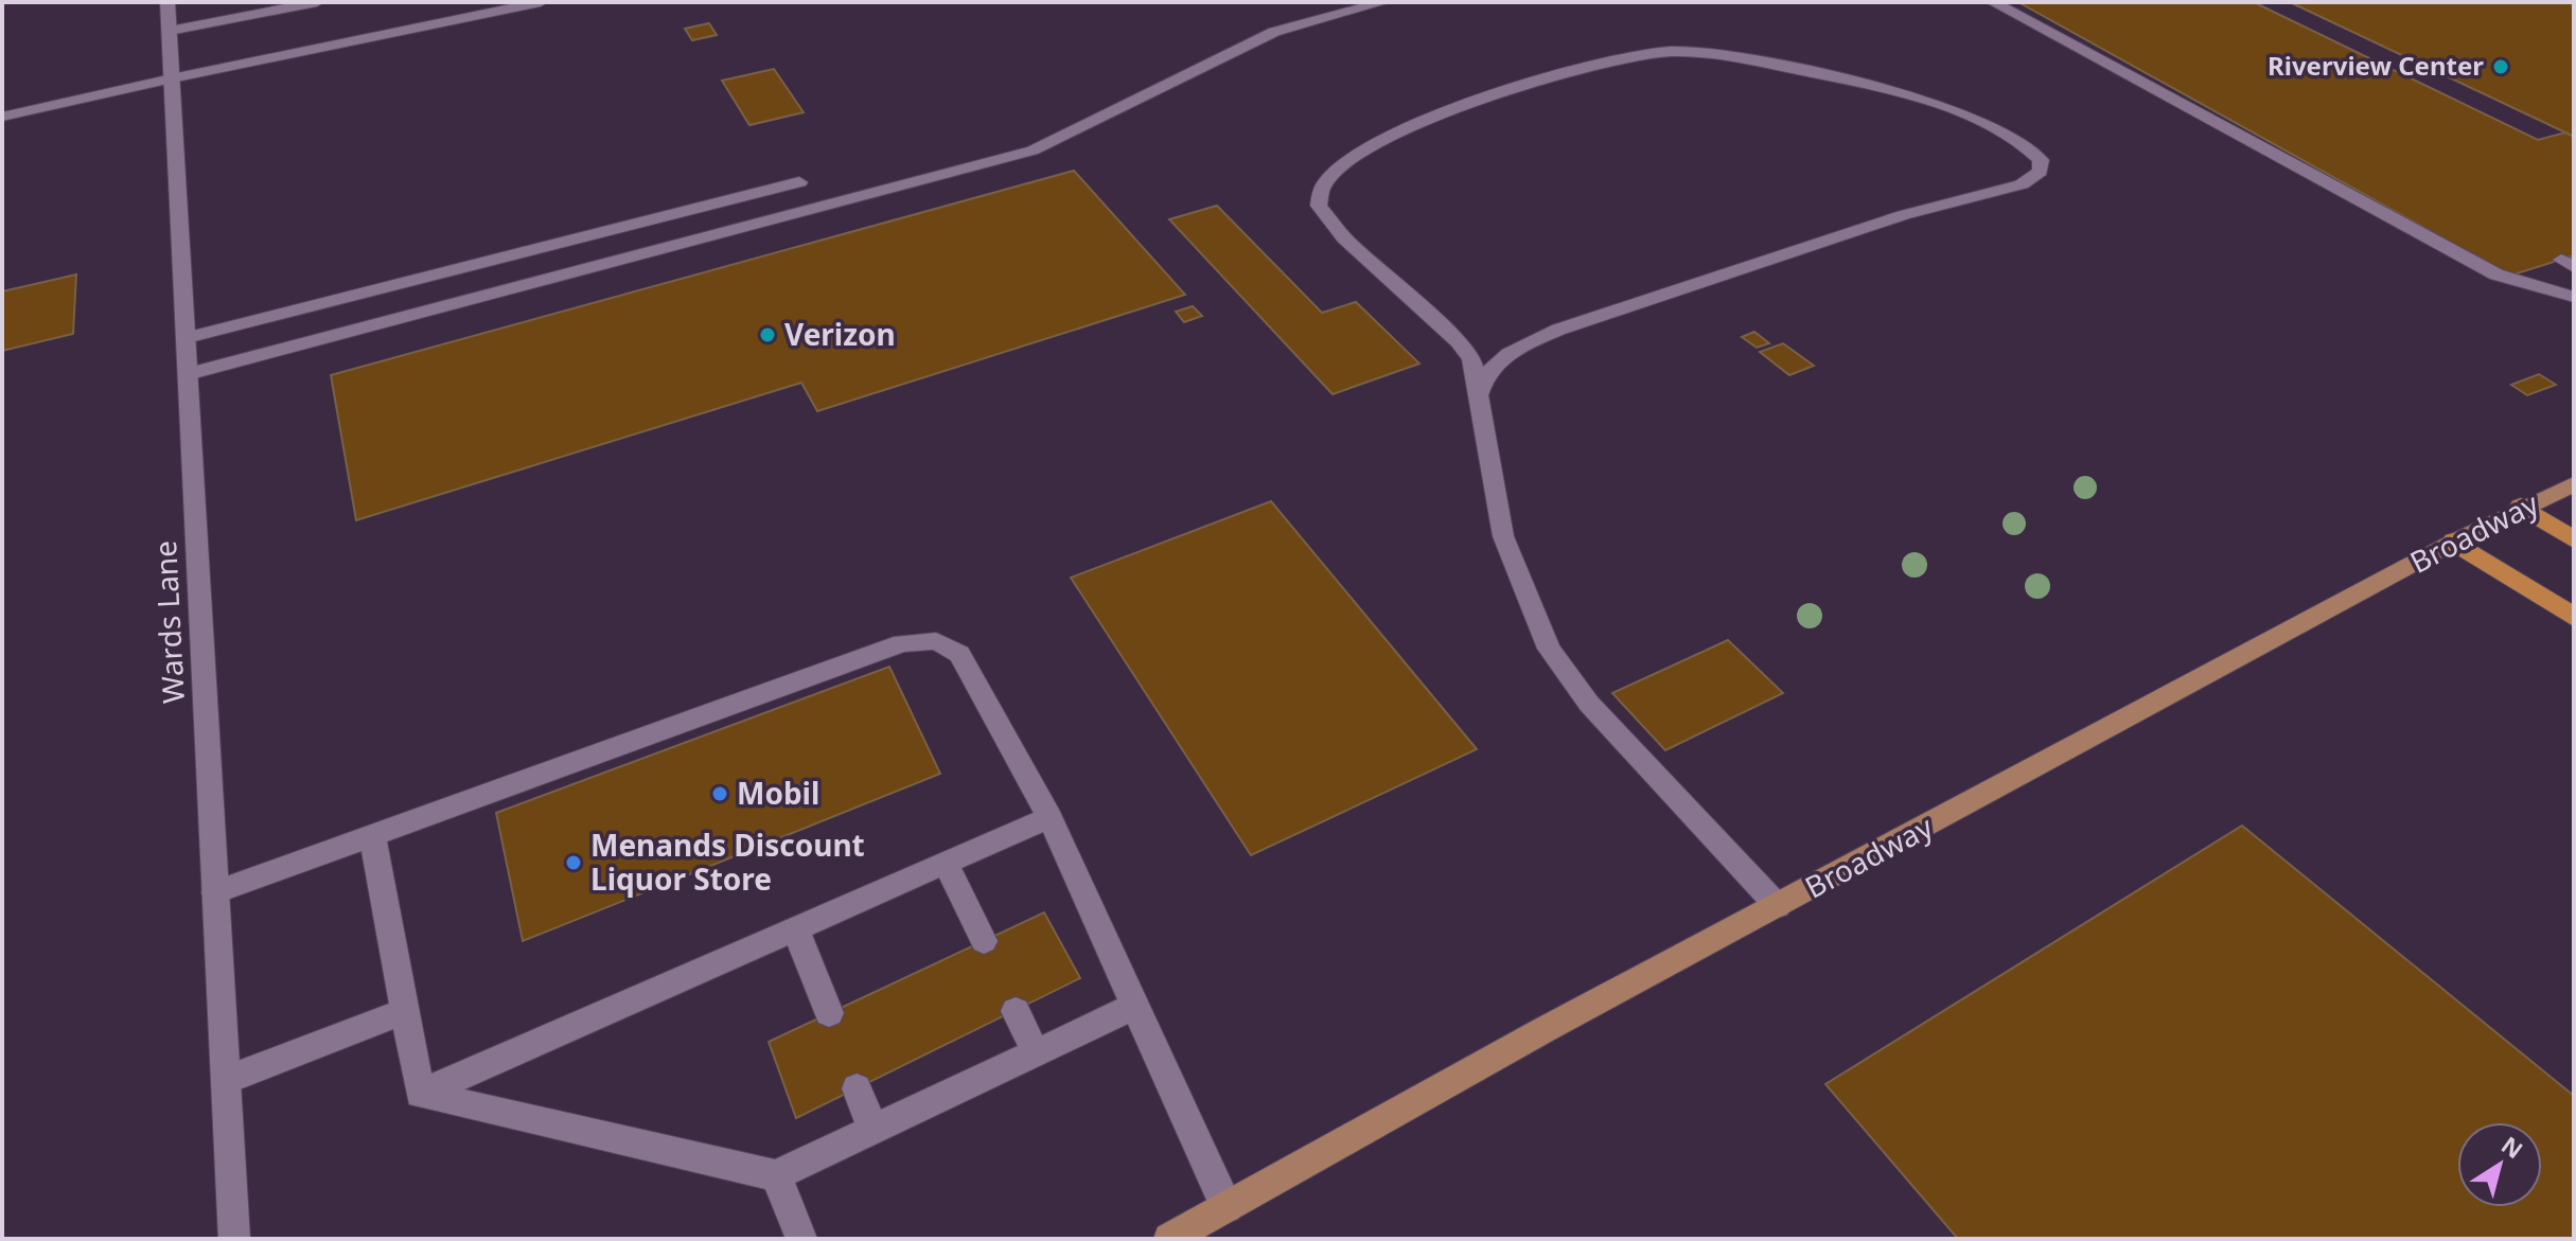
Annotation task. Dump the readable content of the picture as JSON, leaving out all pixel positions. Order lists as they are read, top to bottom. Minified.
{"streets":{"main road":["Broadway"],"street":["Wards Lane"]},"places":["Riverview Center","Verizon","Mobil","Menands Discount Liquor Store"],"north":"top right"}
